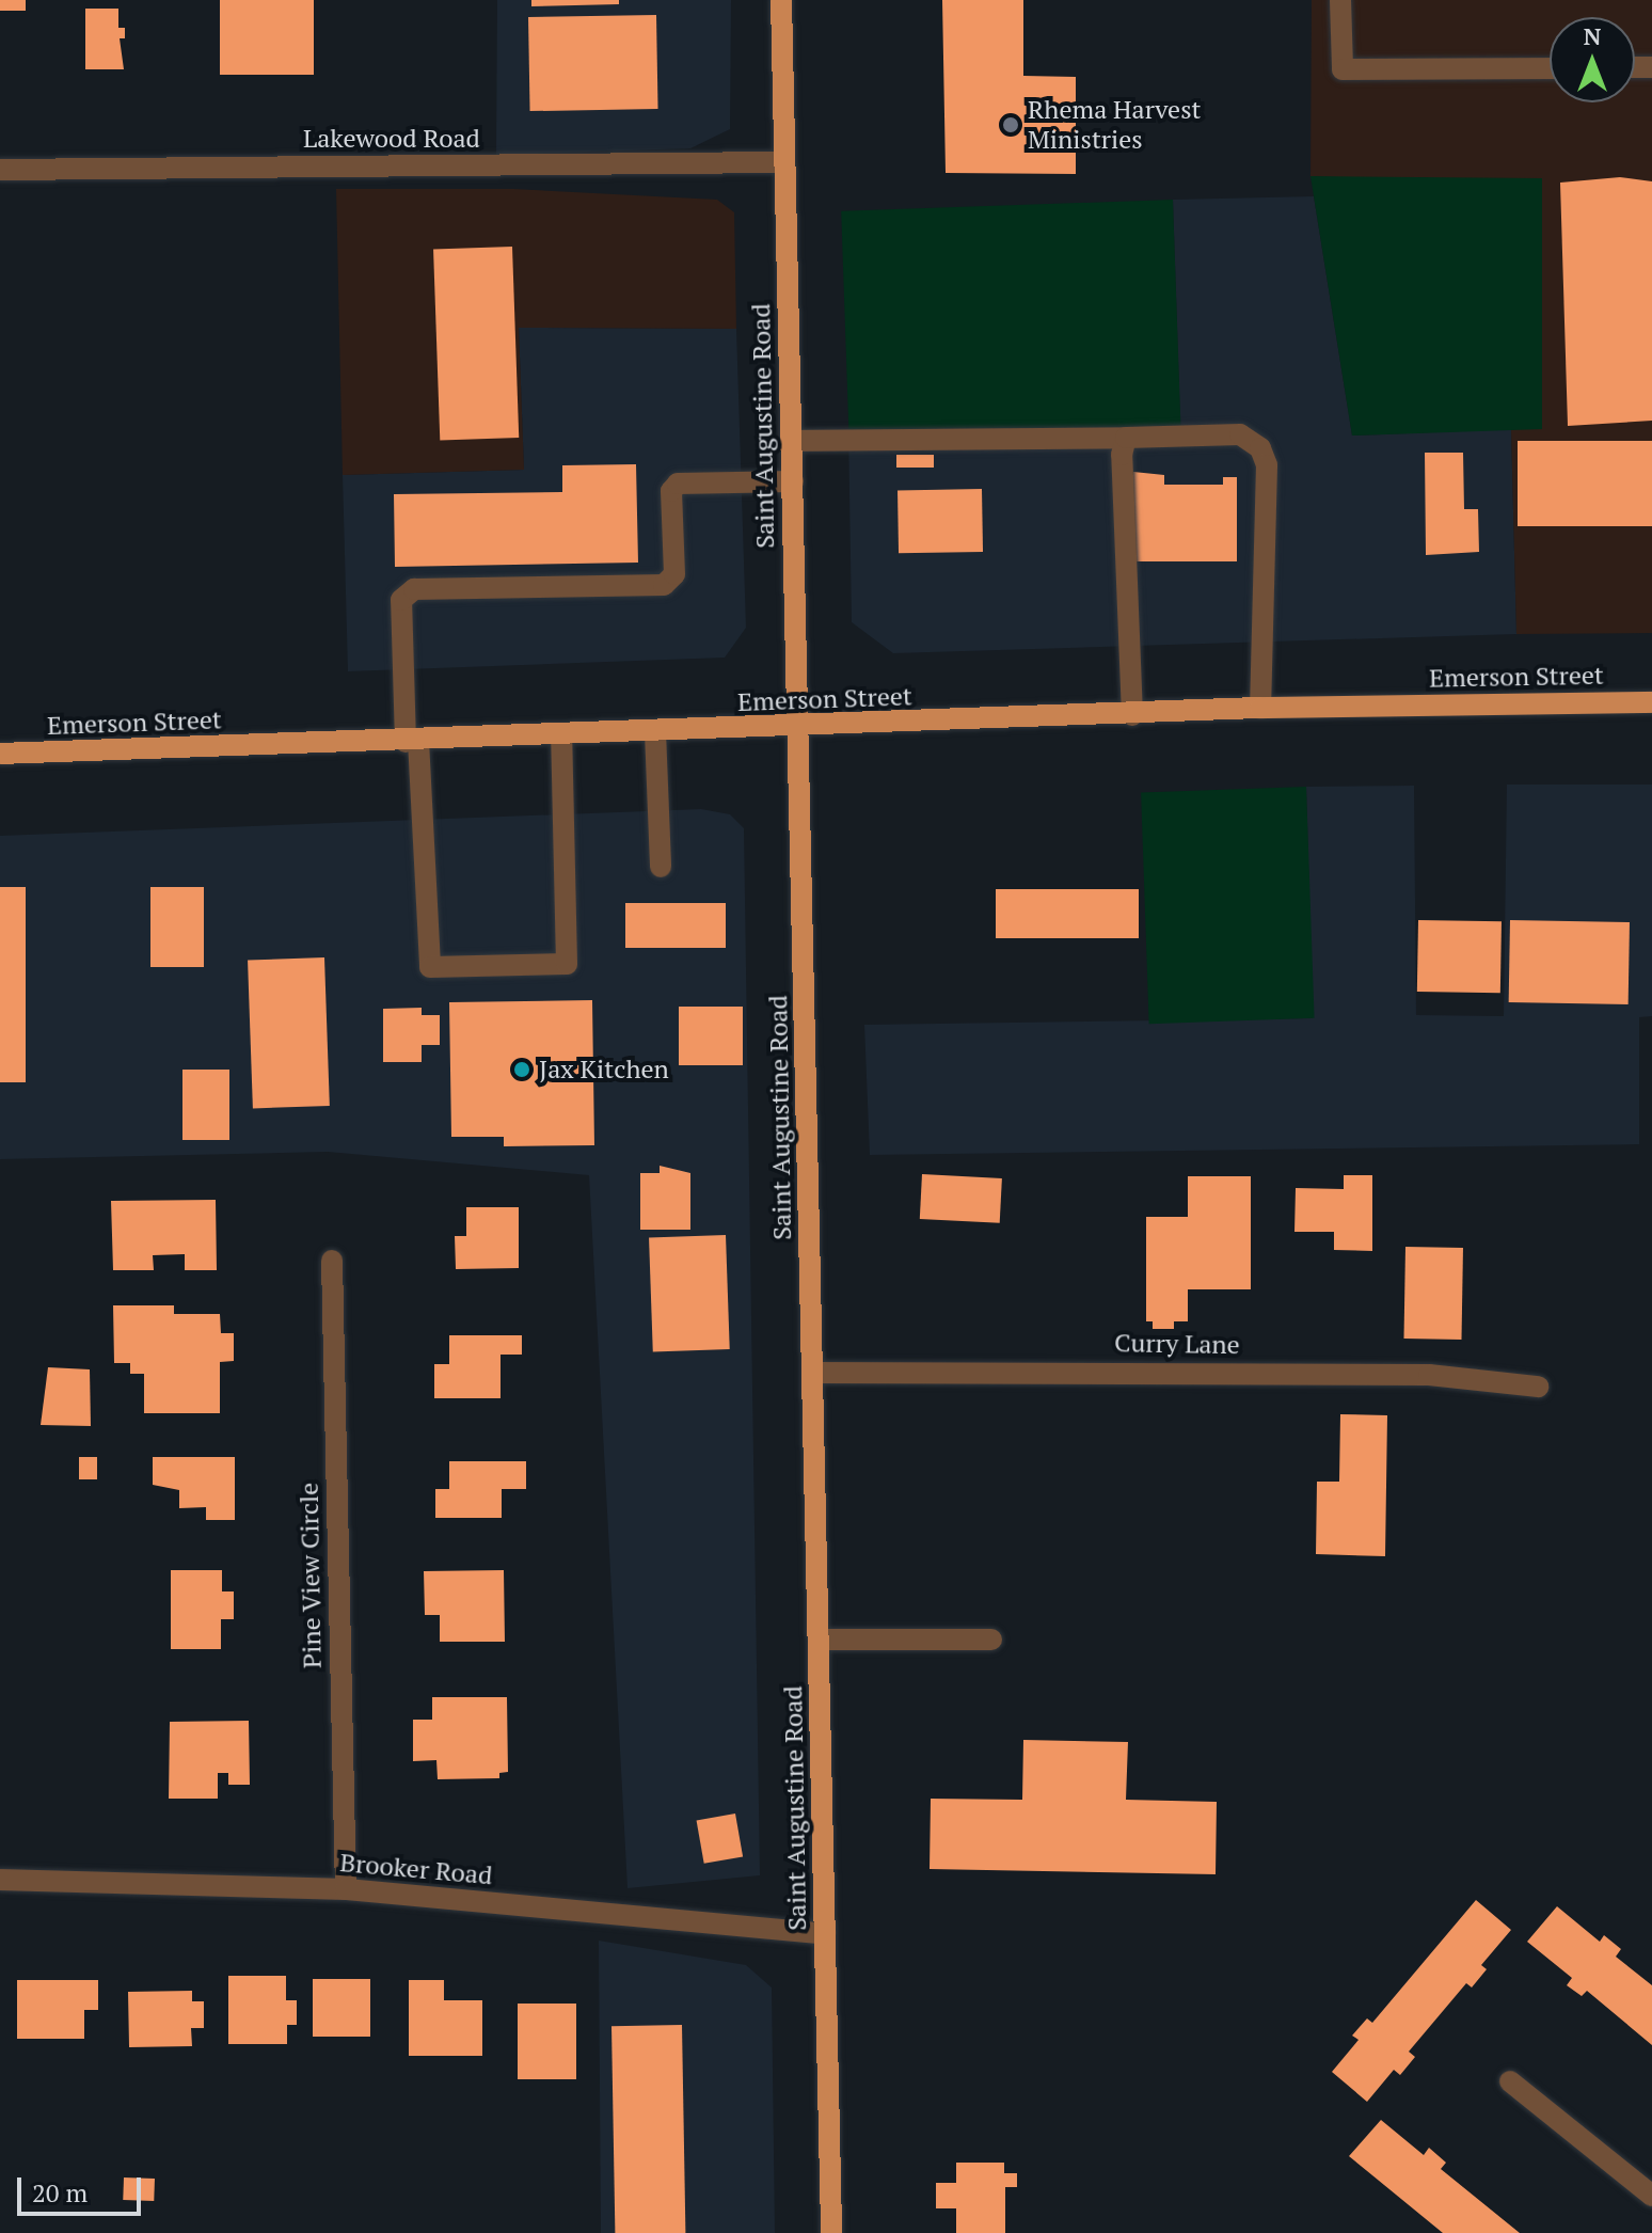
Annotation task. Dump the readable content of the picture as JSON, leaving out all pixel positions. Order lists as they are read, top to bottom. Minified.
{"streets":{"main road":["Saint Augustine Road","Emerson Street"],"street":["Lakewood Road","Curry Lane","Pine View Circle","Brooker Road"]},"crossings":[["Lakewood Road","Saint Augustine Road"],["Saint Augustine Road","Emerson Street"],["Saint Augustine Road","Curry Lane"],["Saint Augustine Road","Brooker Road"],["Pine View Circle","Brooker Road"]],"places":["Rhema Harvest Ministries","Jax Kitchen"],"scale_bar":"20 m","north":"top"}
